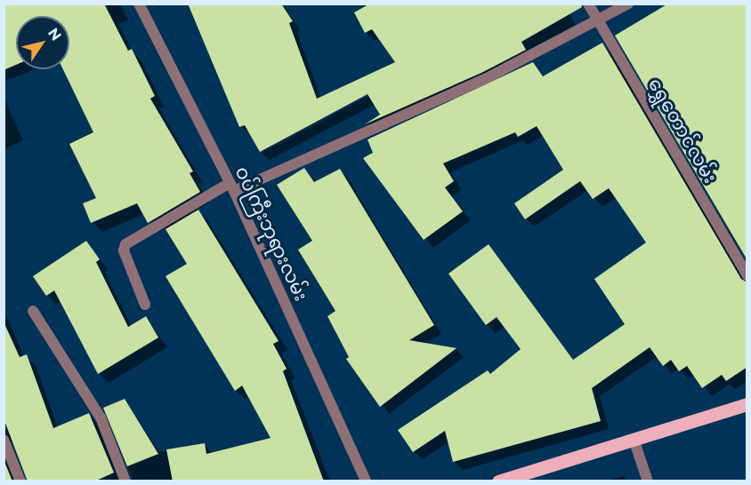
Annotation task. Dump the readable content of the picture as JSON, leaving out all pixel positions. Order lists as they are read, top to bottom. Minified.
{"streets":{"street":["ရွှေတောင်လမ်း","ဝပ်ကြီးဘုရားလမ်း"]},"north":"top right"}
